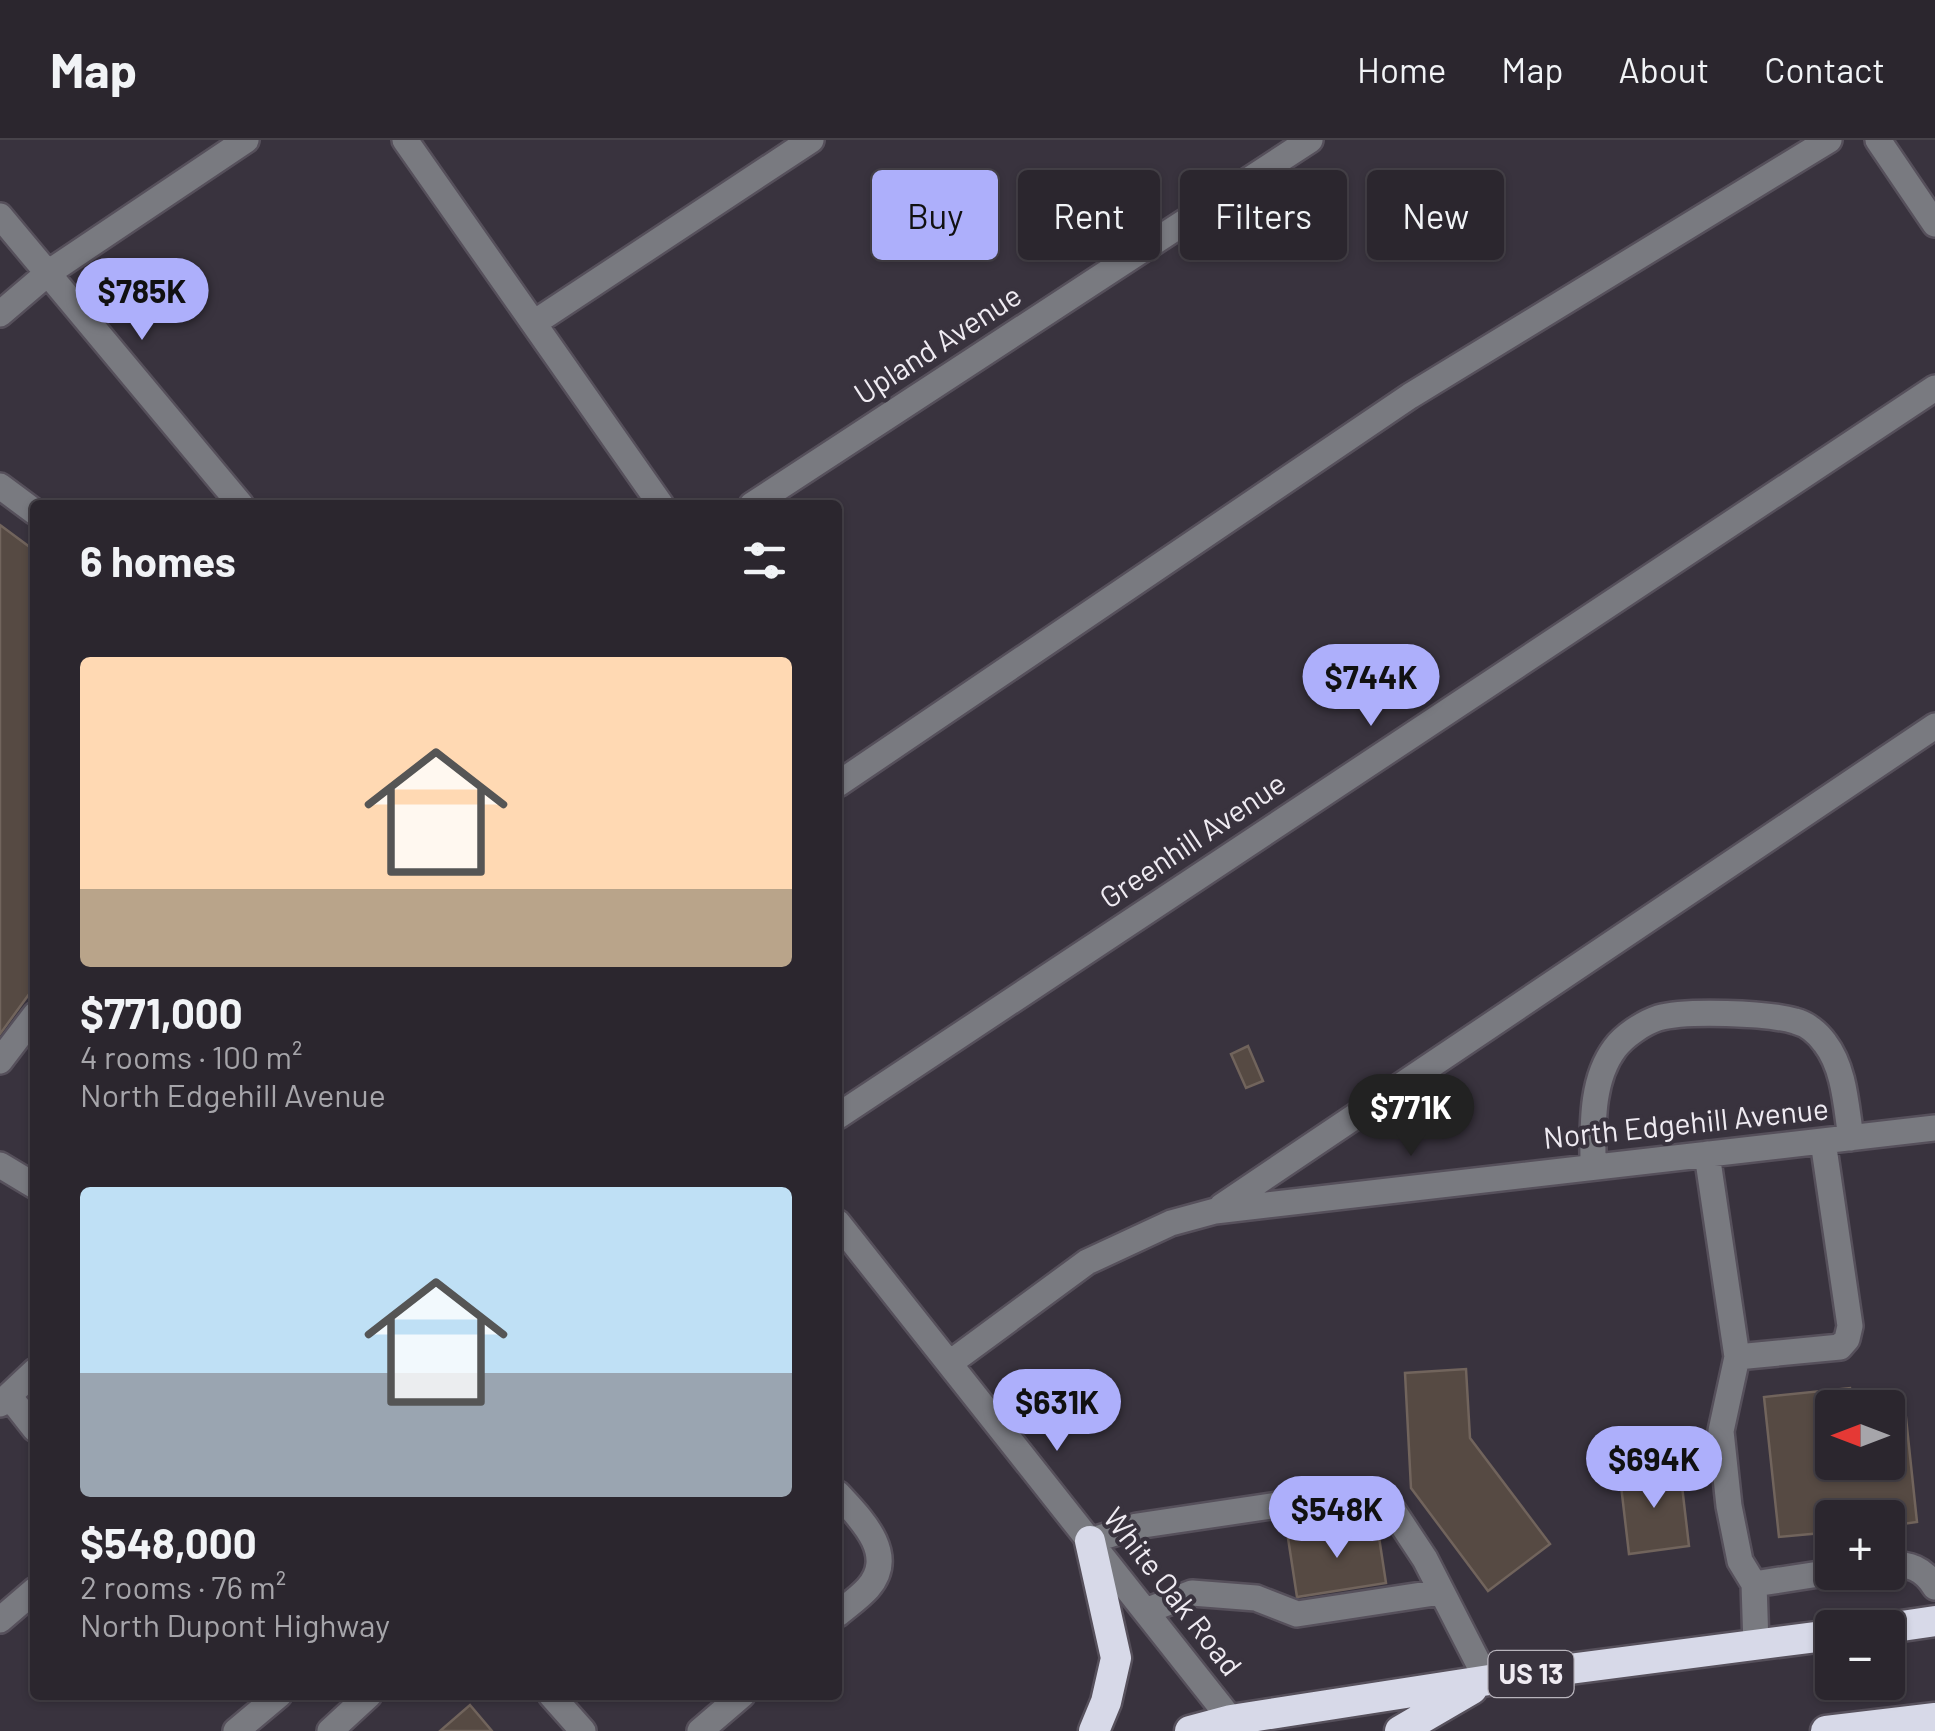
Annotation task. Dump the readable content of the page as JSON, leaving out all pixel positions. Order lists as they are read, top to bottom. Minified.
{"streets":{"highway":["US 13"],"street":["Upland Avenue","Greenhill Avenue","North Edgehill Avenue","White Oak Road"]},"crossings":[["North Edgehill Avenue","White Oak Road"],["White Oak Road","US 13"]],"north":"left","page":{"header":"Map","nav":["Home","Map","About","Contact"],"chip":["Buy","Rent","Filters","New"],"price":["$785K","$744K","$771K","$631K","$694K","$548K"],"heading":"6 homes","list":[{"name":"$771,000","note":"4 rooms · 100 m² · North Edgehill Avenue"},{"name":"$548,000","note":"2 rooms · 76 m² · North Dupont Highway"}],"map_buttons":["+","−"]}}
